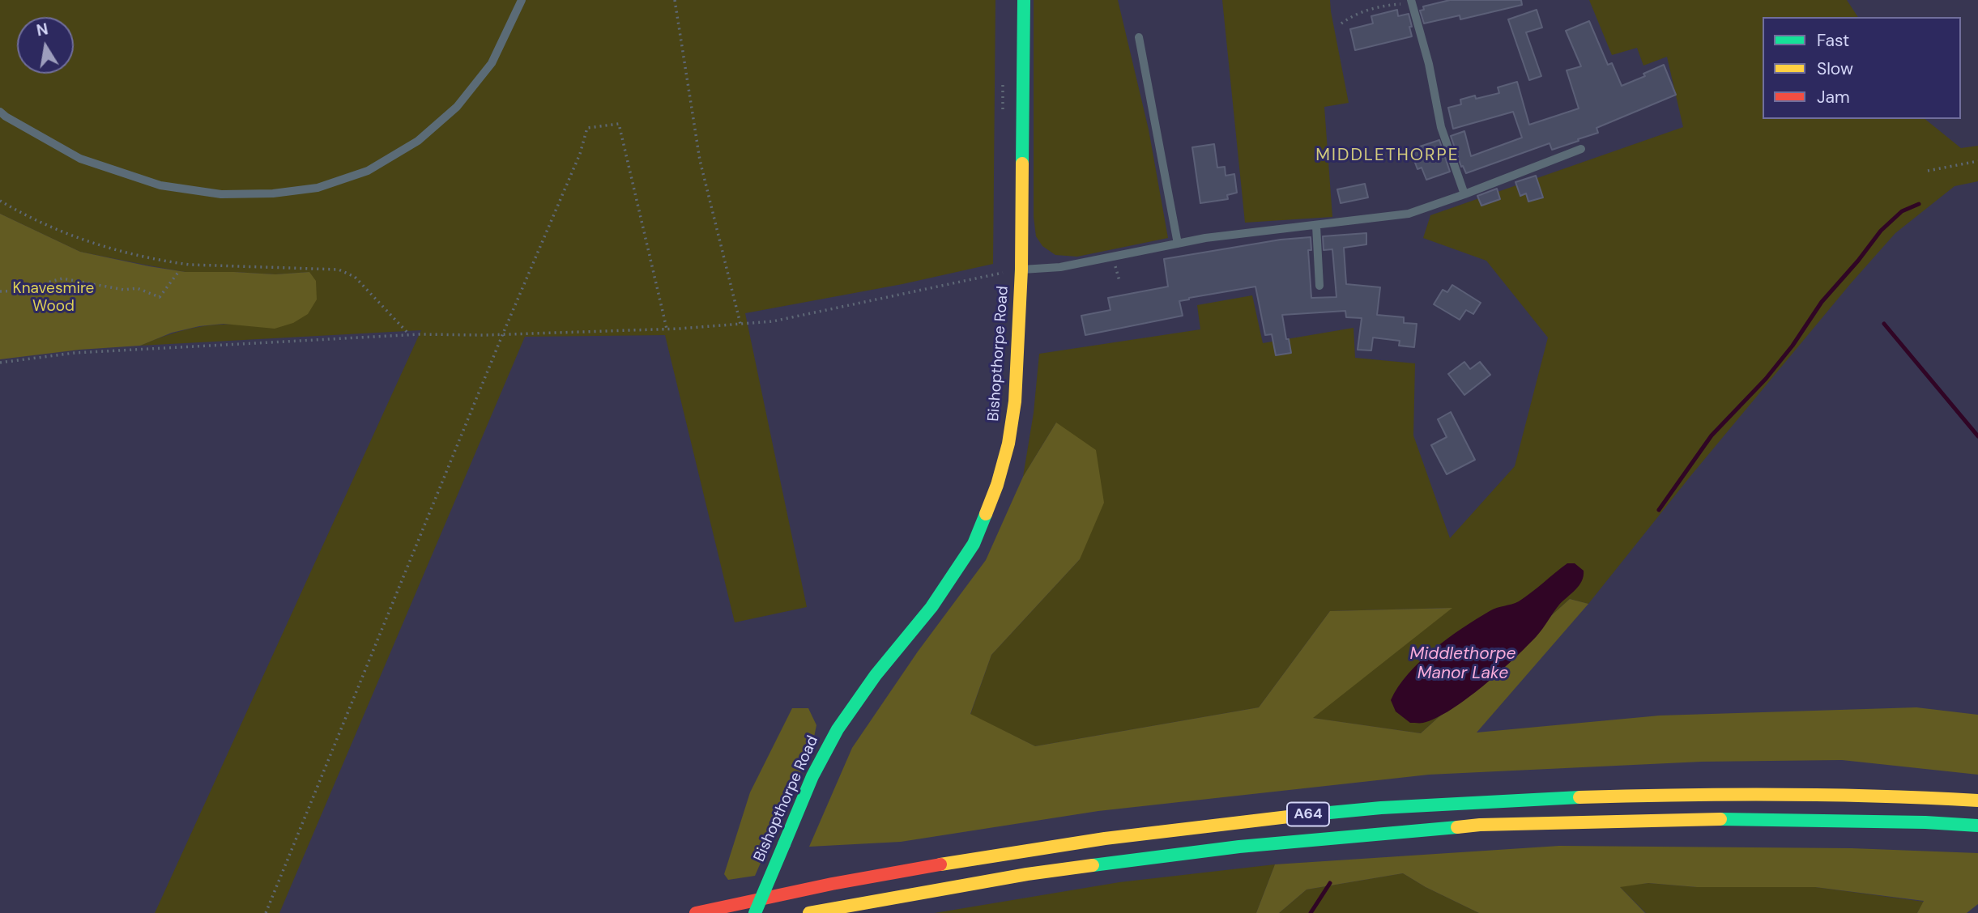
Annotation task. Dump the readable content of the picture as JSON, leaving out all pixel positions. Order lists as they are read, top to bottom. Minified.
{"streets":{"main road":["Bishopthorpe Road","A64"]},"districts":["MIDDLETHORPE"],"water":["Middlethorpe Manor Lake"],"parks":["Knavesmire Wood"],"legend":["Fast","Slow","Jam"],"north":"top"}
